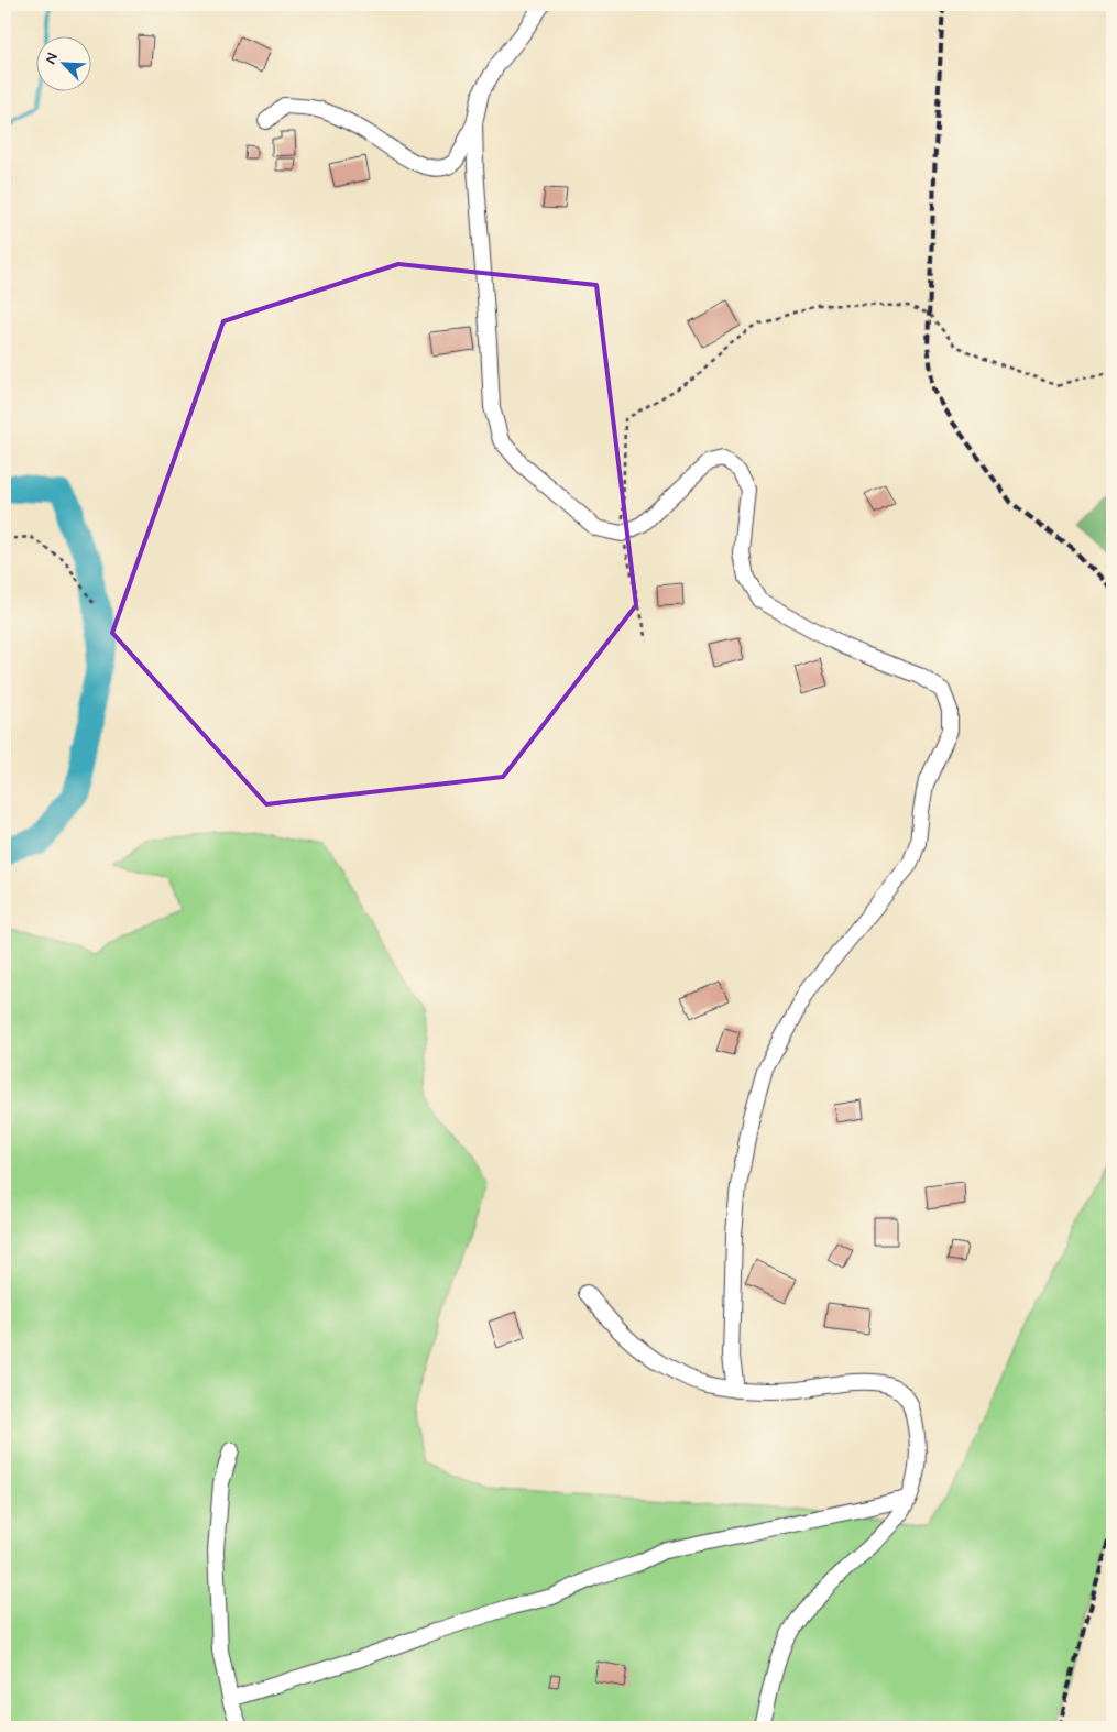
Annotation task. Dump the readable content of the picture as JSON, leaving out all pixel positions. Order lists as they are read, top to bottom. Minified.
{"north":"top left"}
